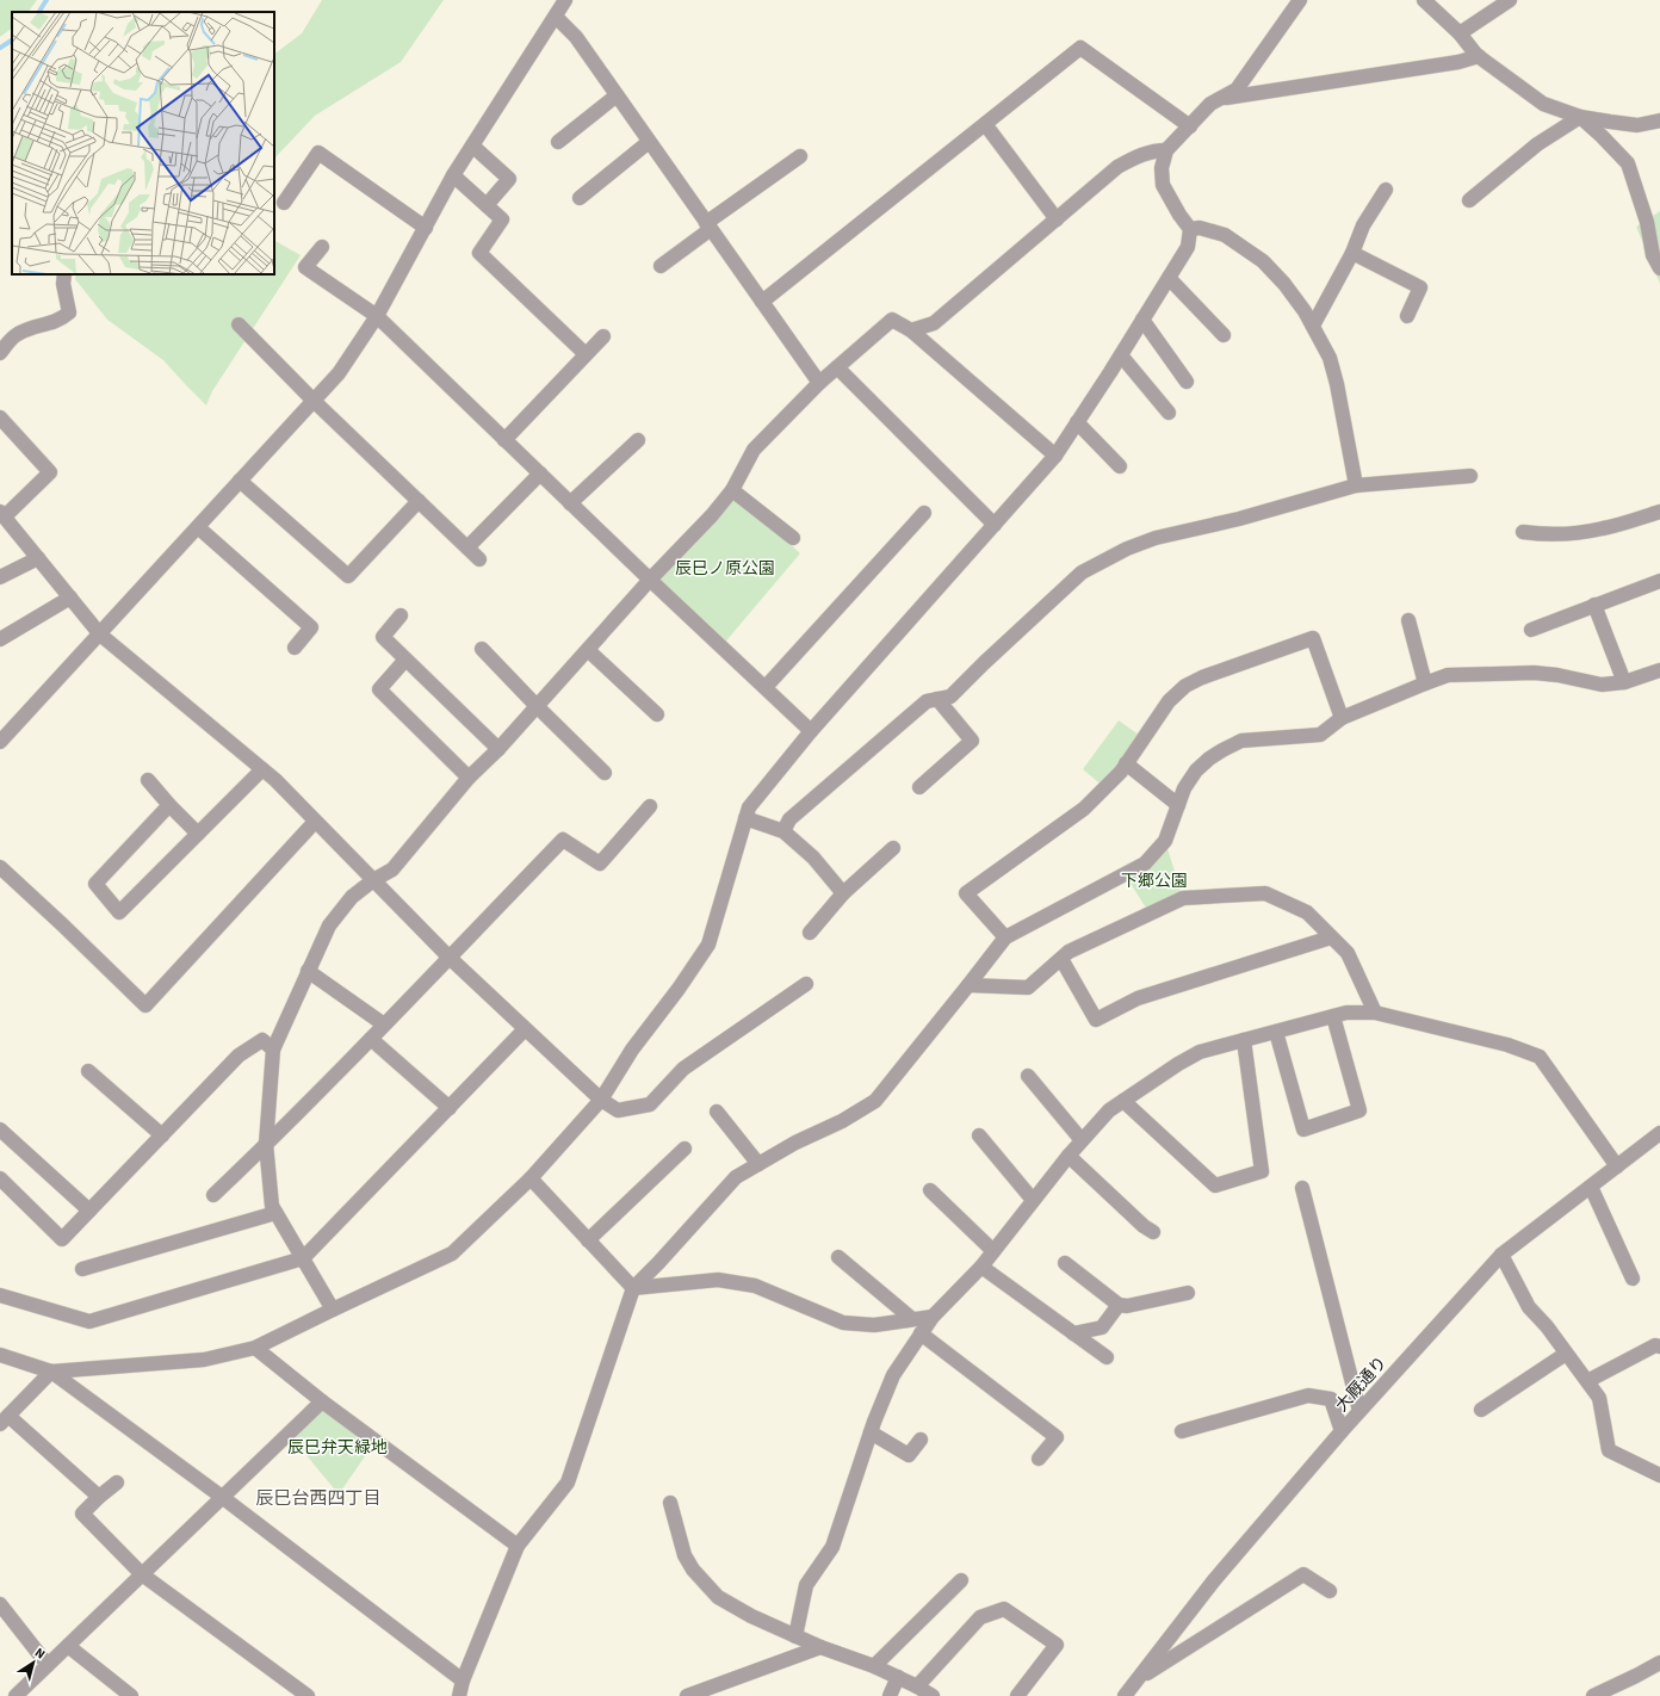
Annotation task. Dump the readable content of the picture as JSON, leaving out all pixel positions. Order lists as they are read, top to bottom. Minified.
{"streets":{"street":["大厩通り"]},"districts":["辰巳台西四丁目"],"parks":["辰巳ノ原公園","下郷公園","辰巳弁天緑地"],"north":"top right"}
